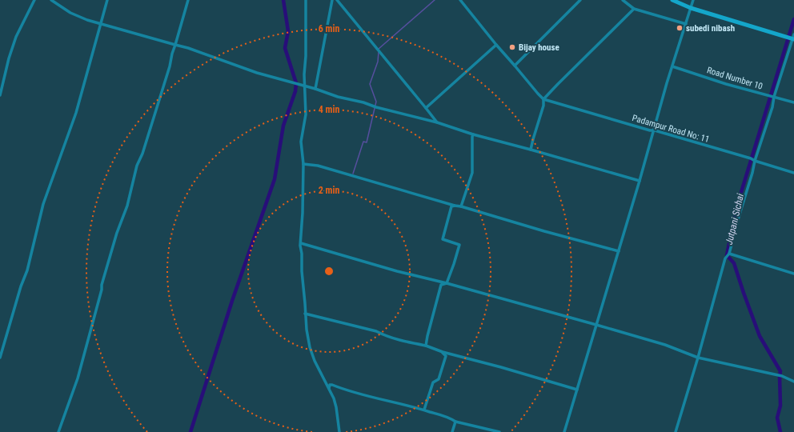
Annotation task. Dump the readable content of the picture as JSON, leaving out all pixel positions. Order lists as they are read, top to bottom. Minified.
{"streets":{"street":["Road Number 10","Padampur Road No: 11"]},"water":["Jutpani Sichai"],"places":["subedi nibash","Bijay house"],"rings":["6 min","4 min","2 min"]}
